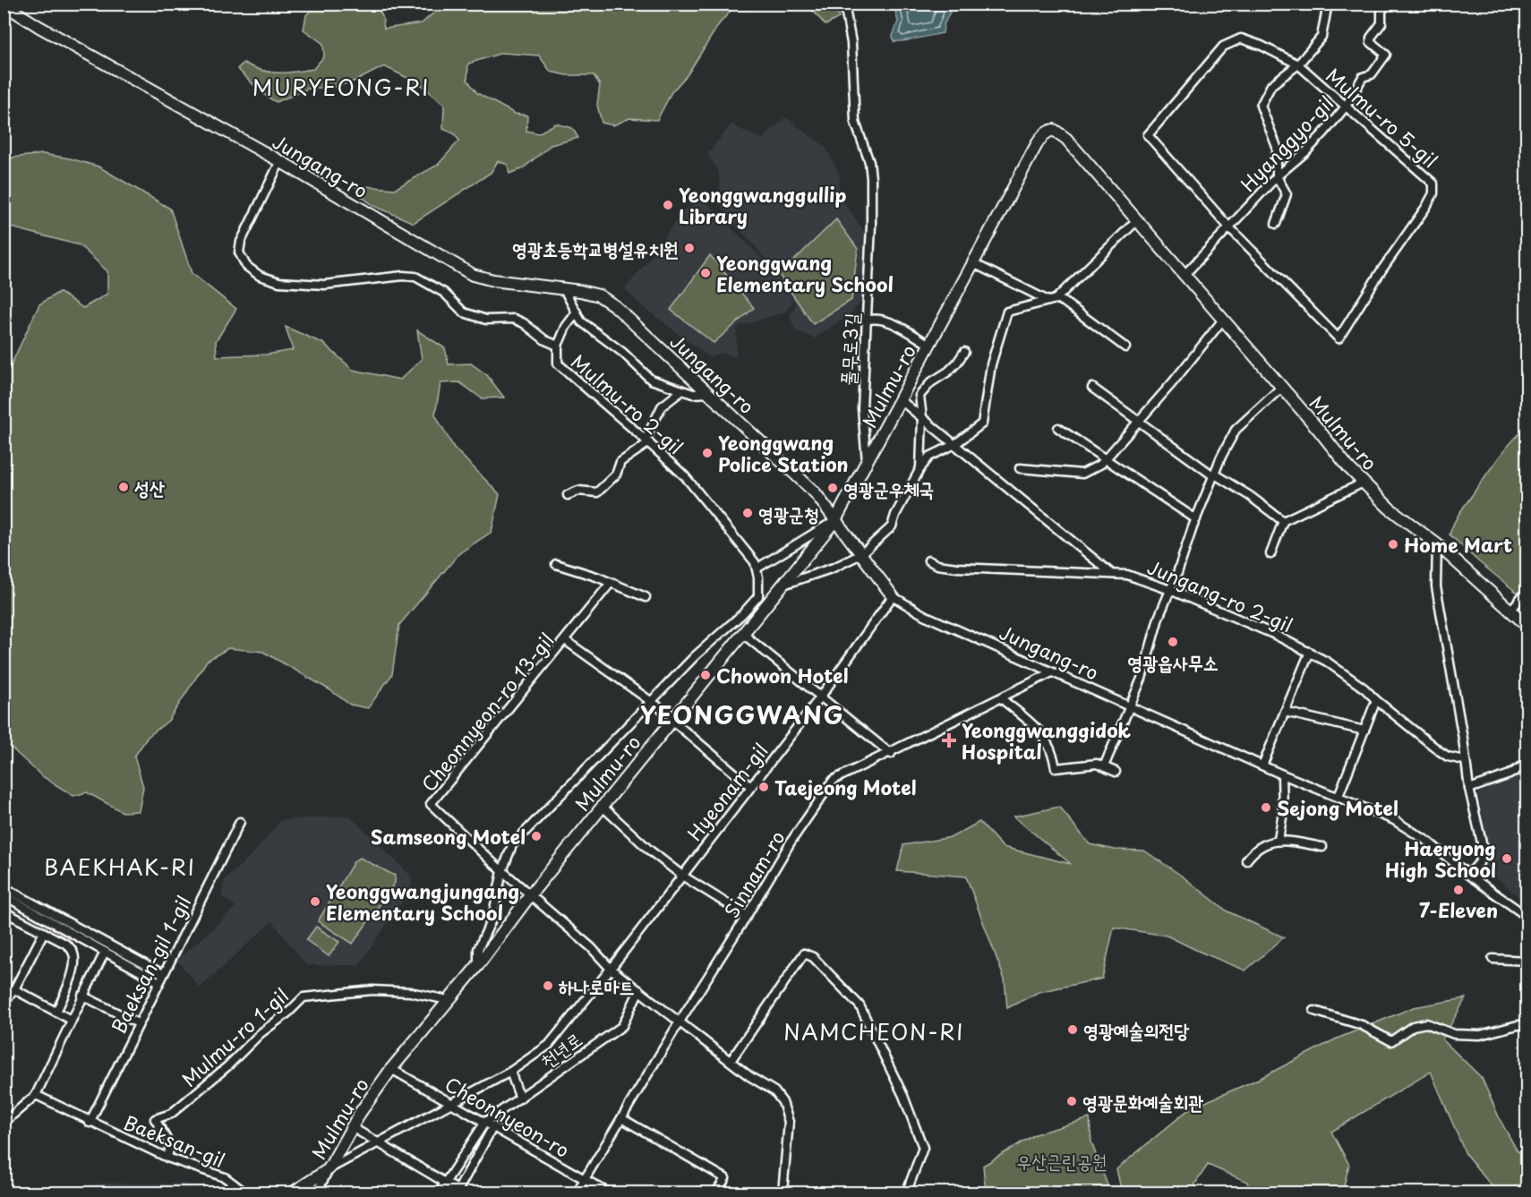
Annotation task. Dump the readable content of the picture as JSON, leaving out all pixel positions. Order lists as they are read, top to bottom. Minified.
{"streets":{"main road":["Jungang-ro","Mulmu-ro"],"street":["Mulmu-ro 5-gil","Hyanggyo-gil","풀무로3길","Mulmu-ro 2-gil","Jungang-ro 2-gil","Cheonnyeon-ro 13-gil","Hyeonam-gil","Sinnam-ro","Baeksan-gil 1-gil","Mulmu-ro 1-gil","천년로","Cheonnyeon-ro","Baeksan-gil"]},"crossings":[["Mulmu-ro 5-gil","Hyanggyo-gil"],["Hyanggyo-gil","Mulmu-ro"],["Jungang-ro","Mulmu-ro"],["Jungang-ro","Mulmu-ro 2-gil"],["Jungang-ro","Hyeonam-gil"],["Jungang-ro","Sinnam-ro"],["풀무로3길","Mulmu-ro"],["Mulmu-ro","Mulmu-ro 2-gil"],["Mulmu-ro","Cheonnyeon-ro 13-gil"],["Mulmu-ro","Hyeonam-gil"],["Mulmu-ro","Mulmu-ro 1-gil"],["Mulmu-ro","Cheonnyeon-ro"],["Mulmu-ro 2-gil","Cheonnyeon-ro 13-gil"],["Cheonnyeon-ro 13-gil","Hyeonam-gil"],["Cheonnyeon-ro 13-gil","Sinnam-ro"],["Cheonnyeon-ro 13-gil","천년로"],["Hyeonam-gil","Cheonnyeon-ro"],["Sinnam-ro","Cheonnyeon-ro"],["Baeksan-gil 1-gil","Baeksan-gil"],["Mulmu-ro 1-gil","Baeksan-gil"],["천년로","Cheonnyeon-ro"]],"districts":["MURYEONG-RI","YEONGGWANG","BAEKHAK-RI","NAMCHEON-RI"],"parks":["우산근린공원"],"places":{"other":["Yeonggwanggullip Library","영광초등학교병설유치원","Yeonggwang Elementary School","Yeonggwang Police Station","성산","영광군우체국","영광군청","Home Mart","영광읍사무소","Chowon Hotel","Taejeong Motel","Sejong Motel","Samseong Motel","Haeryong High School","7-Eleven","Yeonggwangjungang Elementary School","하나로마트","영광예술의전당","영광문화예술회관"],"health":["Yeonggwanggidok Hospital"]}}
